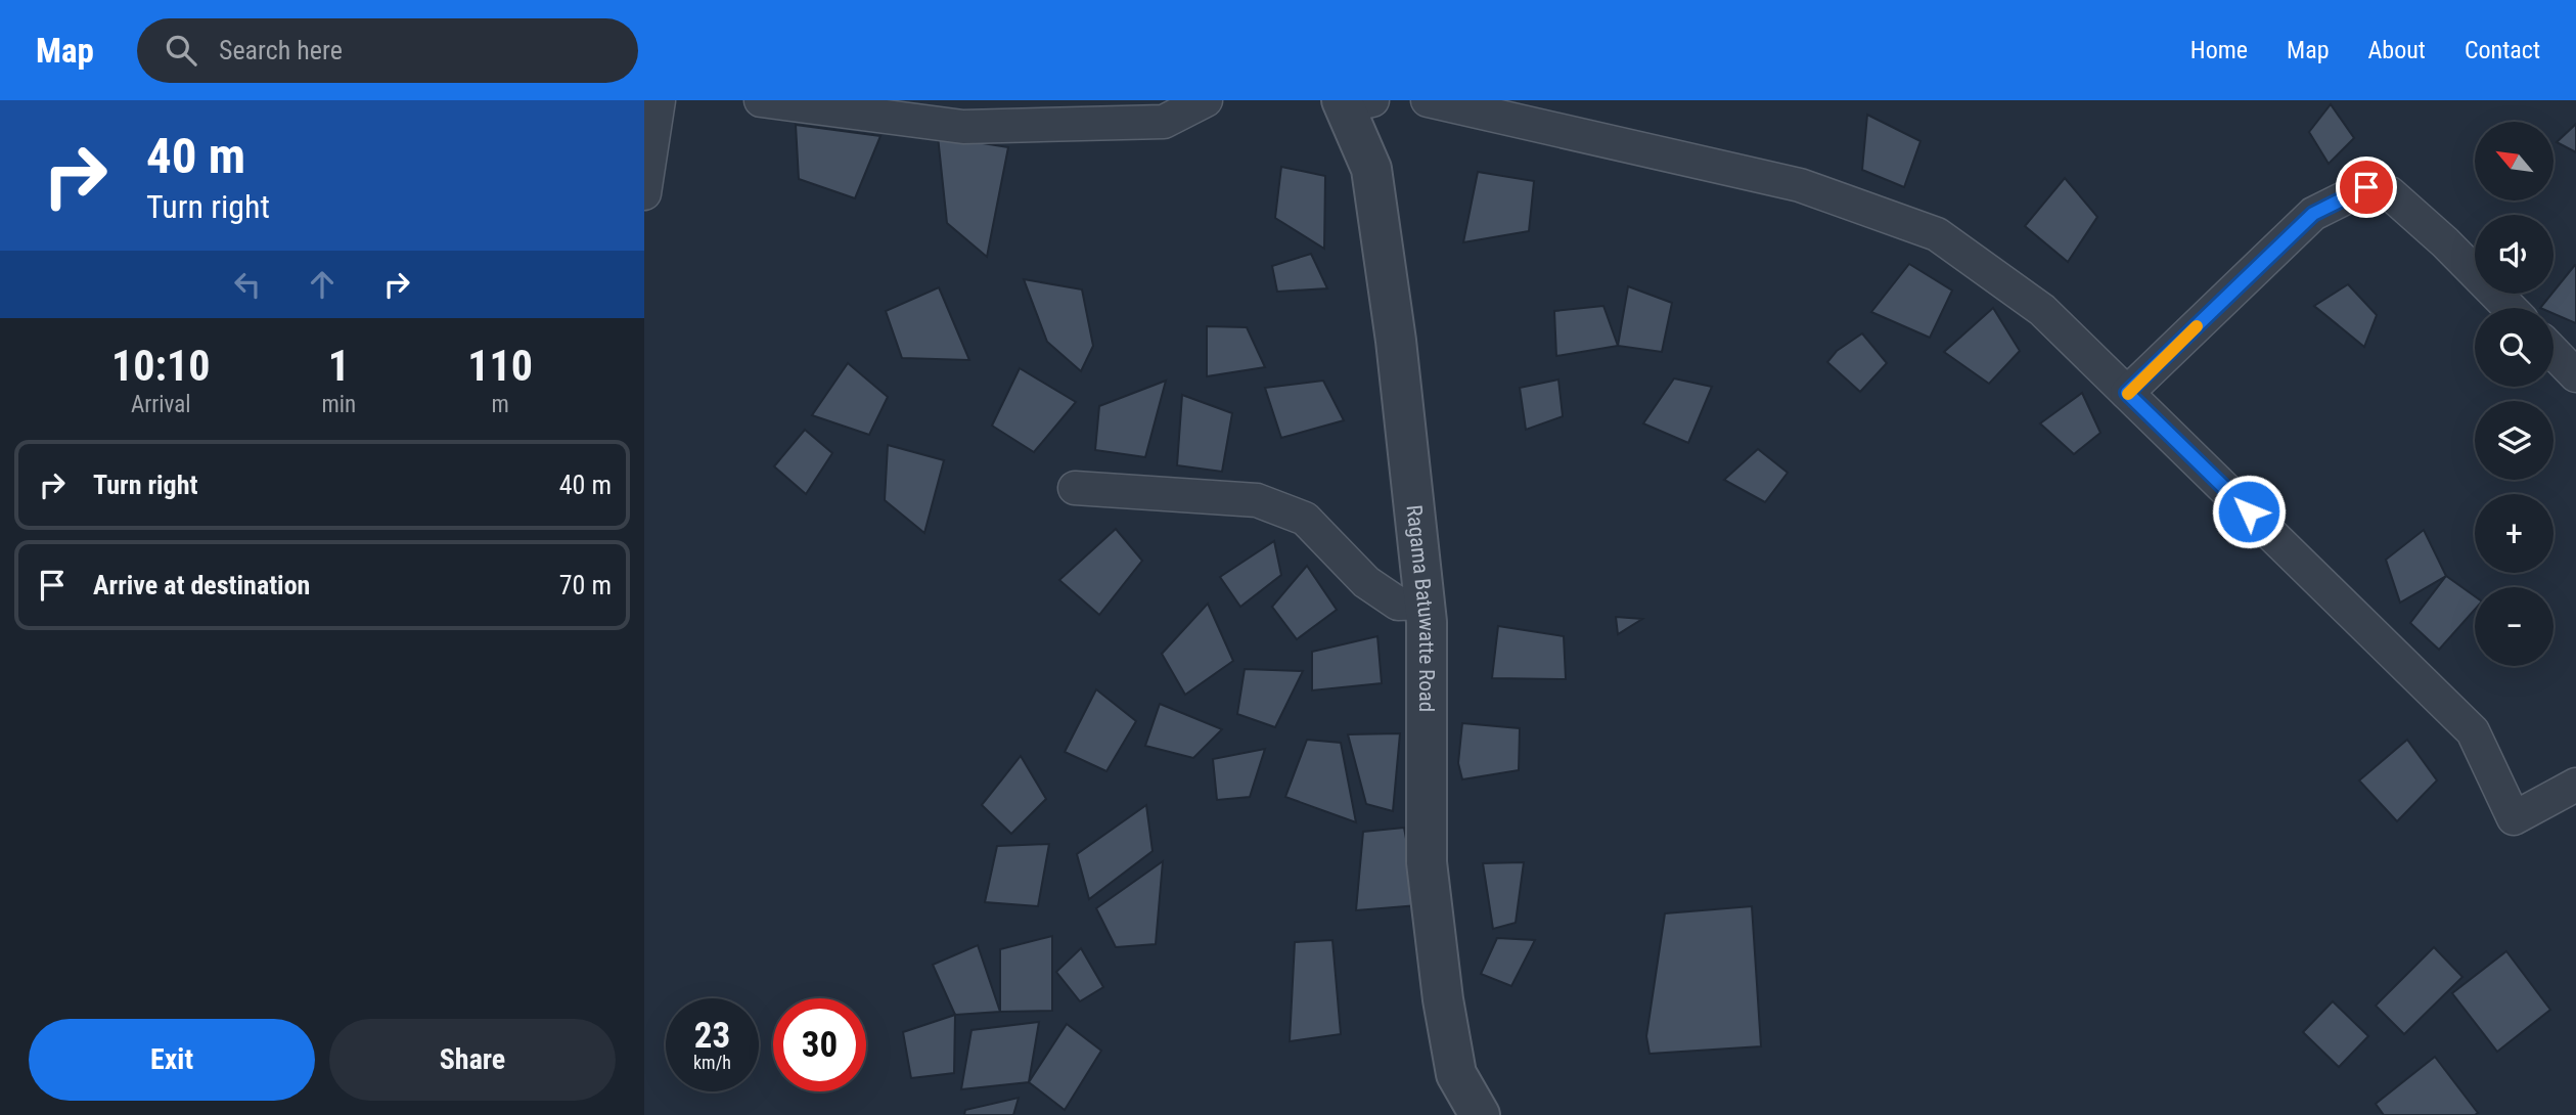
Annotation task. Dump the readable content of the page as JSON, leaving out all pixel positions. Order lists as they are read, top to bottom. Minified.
{"streets":{"street":["Ragama Batuwatte Road"]},"north":"top left","page":{"header":"Map","search":"Search here","nav":["Home","Map","About","Contact"],"turn":["40 m","Turn right"],"map_buttons":["+","−"],"eta":["10:10","Arrival","1","min","110","m"],"list":[{"name":"Turn right","value":"40 m"},{"name":"Arrive at destination","value":"70 m"}],"speed":"23 km/h","limit":"30","buttons":["Exit","Share"]}}
